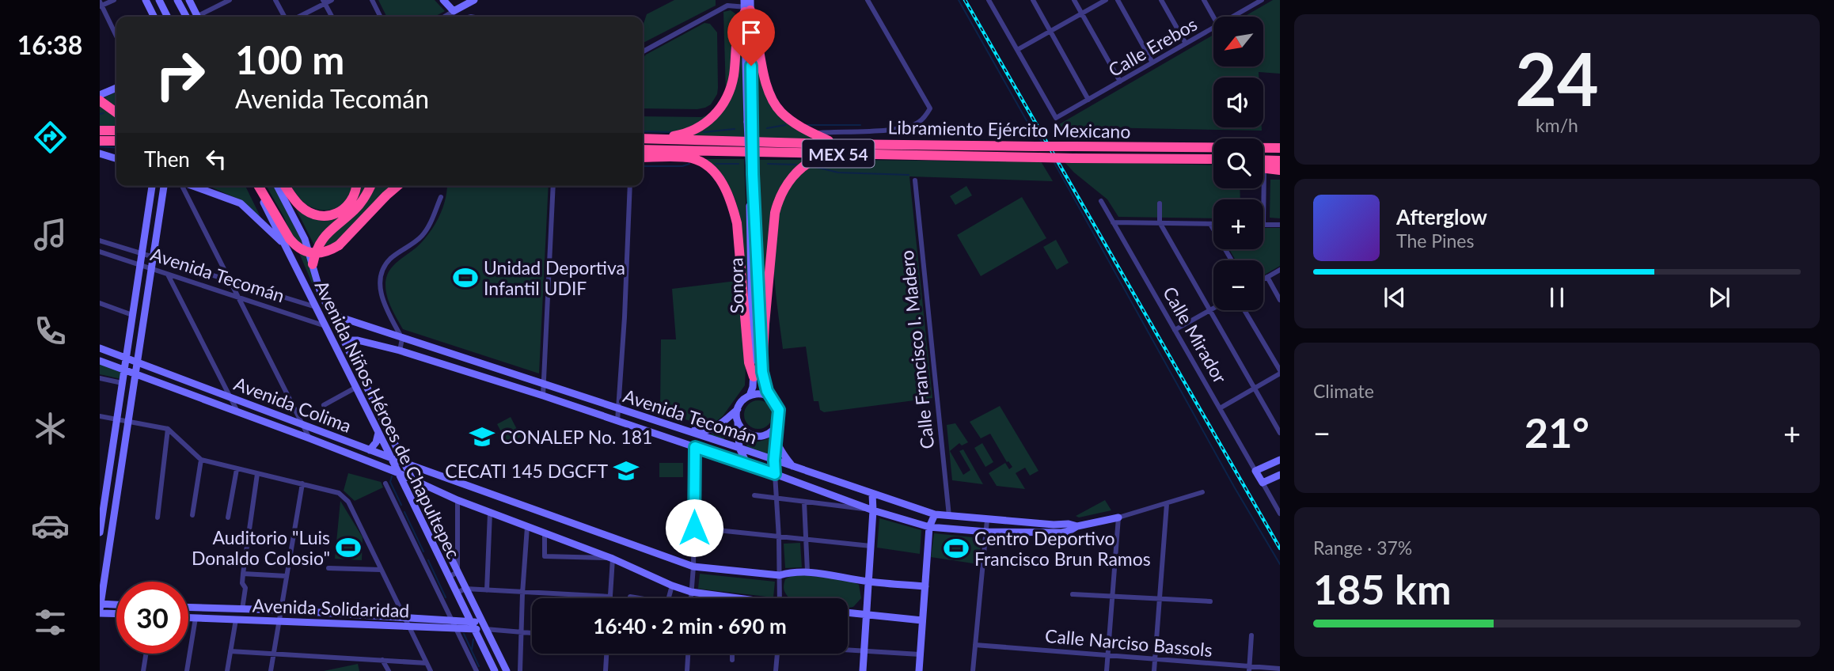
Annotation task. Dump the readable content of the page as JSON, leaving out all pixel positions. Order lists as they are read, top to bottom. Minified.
{"streets":{"highway":["Libramiento Ejército Mexicano","MEX 54"],"street":["Calle Erebos","Avenida Tecomán","Sonora","Calle Mirador","Calle Francisco I. Madero","Avenida Colima","Avenida Niños Héroes de Chapultepec","Avenida Solidaridad","Calle Narciso Bassols"]},"crossings":[["Avenida Tecomán","Calle Francisco I. Madero"],["Avenida Tecomán","Avenida Niños Héroes de Chapultepec"],["Avenida Colima","Avenida Niños Héroes de Chapultepec"],["Avenida Niños Héroes de Chapultepec","Avenida Solidaridad"]],"places":{"sports":["Unidad Deportiva Infantil UDIF","Auditorio \"Luis Donaldo Colosio\"","Centro Deportivo Francisco Brun Ramos"],"school or university":["CONALEP No. 181","CECATI 145 DGCFT"]},"north":"bottom left","page":{"tabs":"16:38","tile":[["24","km/h"],"Climate",["Range · 37%","185 km"]],"map_buttons":["+","−"],"turn":["100 m","Avenida Tecomán"],"then":"Then","song":["Afterglow","The Pines"],"heat":["−","21°","+"],"limit":"30","trip":"16:40 · 2 min · 690 m"}}
